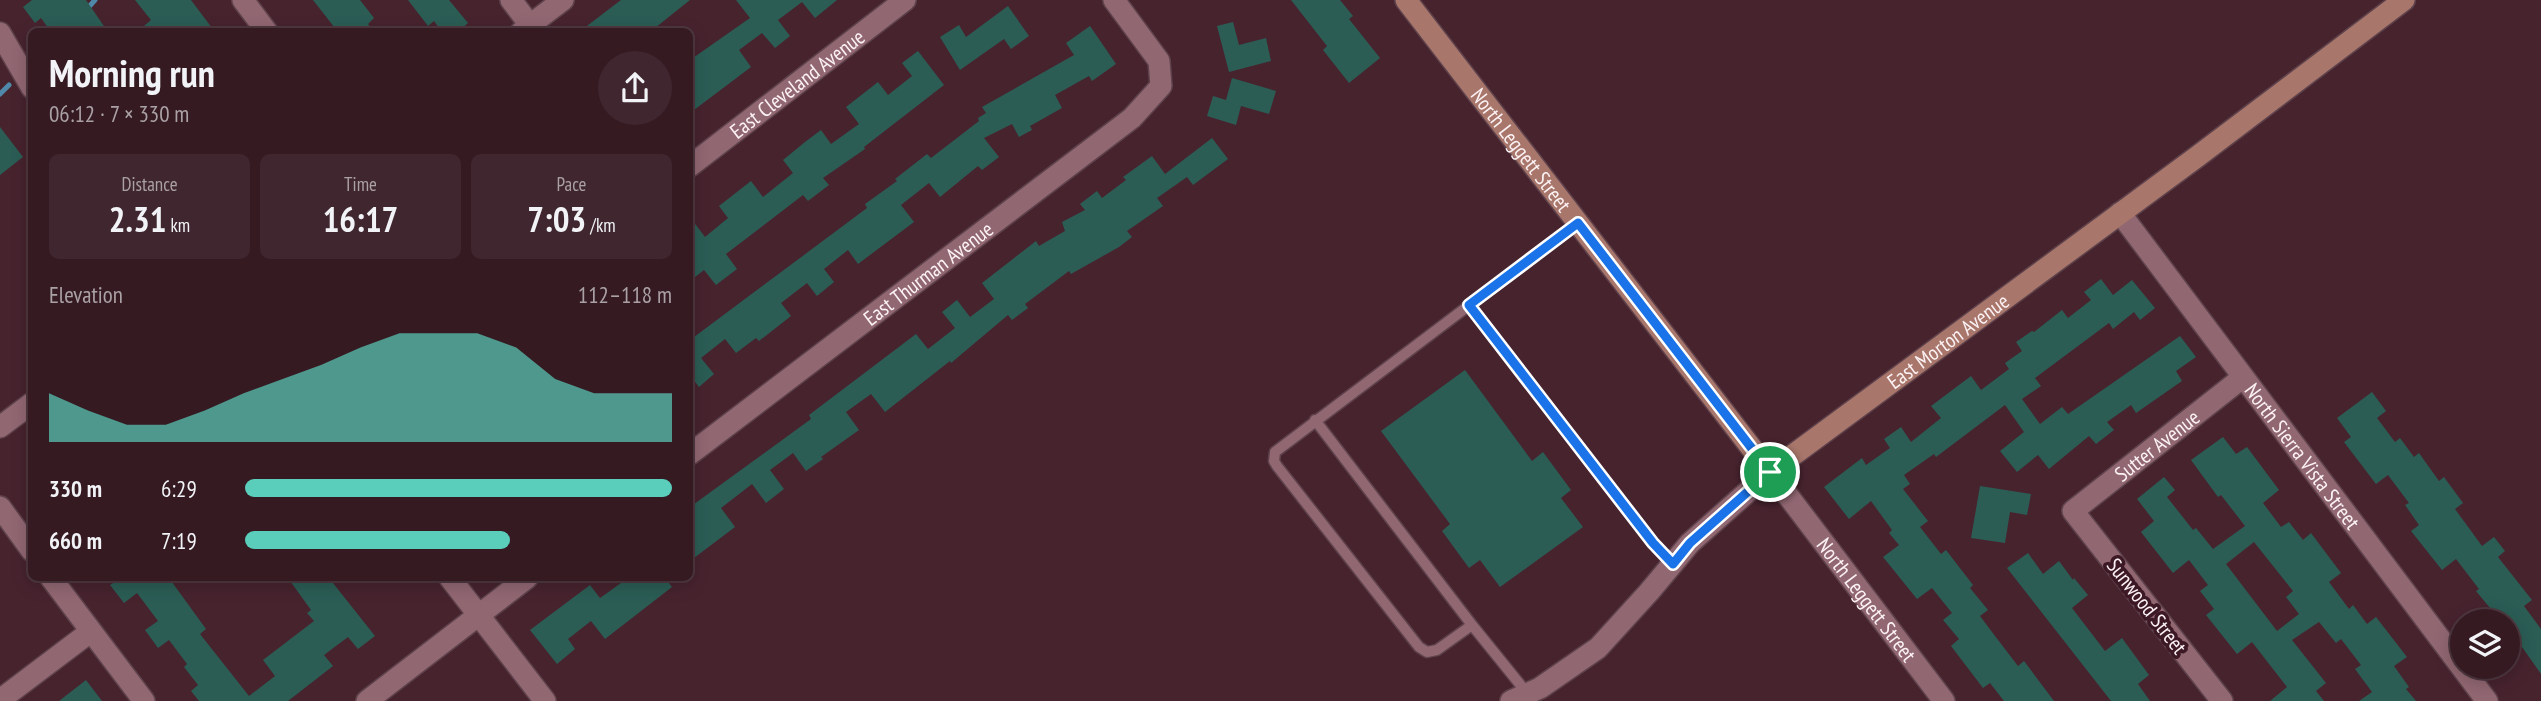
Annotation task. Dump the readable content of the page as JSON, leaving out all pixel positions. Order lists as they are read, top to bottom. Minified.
{"streets":{"street":["East Cleveland Avenue","North Leggett Street","East Thurman Avenue","East Morton Avenue","Sutter Avenue","North Sierra Vista Street","Sunwood Street"]},"crossings":[["North Leggett Street","East Morton Avenue"],["East Morton Avenue","North Sierra Vista Street"],["Sutter Avenue","North Sierra Vista Street"],["Sutter Avenue","Sunwood Street"]],"page":{"heading":["Morning run","06:12 · 7 × 330 m"],"stats":[["Distance","2.31 km"],["Time","16:17"],["Pace","7:03 /km"]],"chart":["Elevation","112–118 m"],"list":[{"name":"330 m","note":"6:29"},{"name":"660 m","note":"7:19"}]}}
